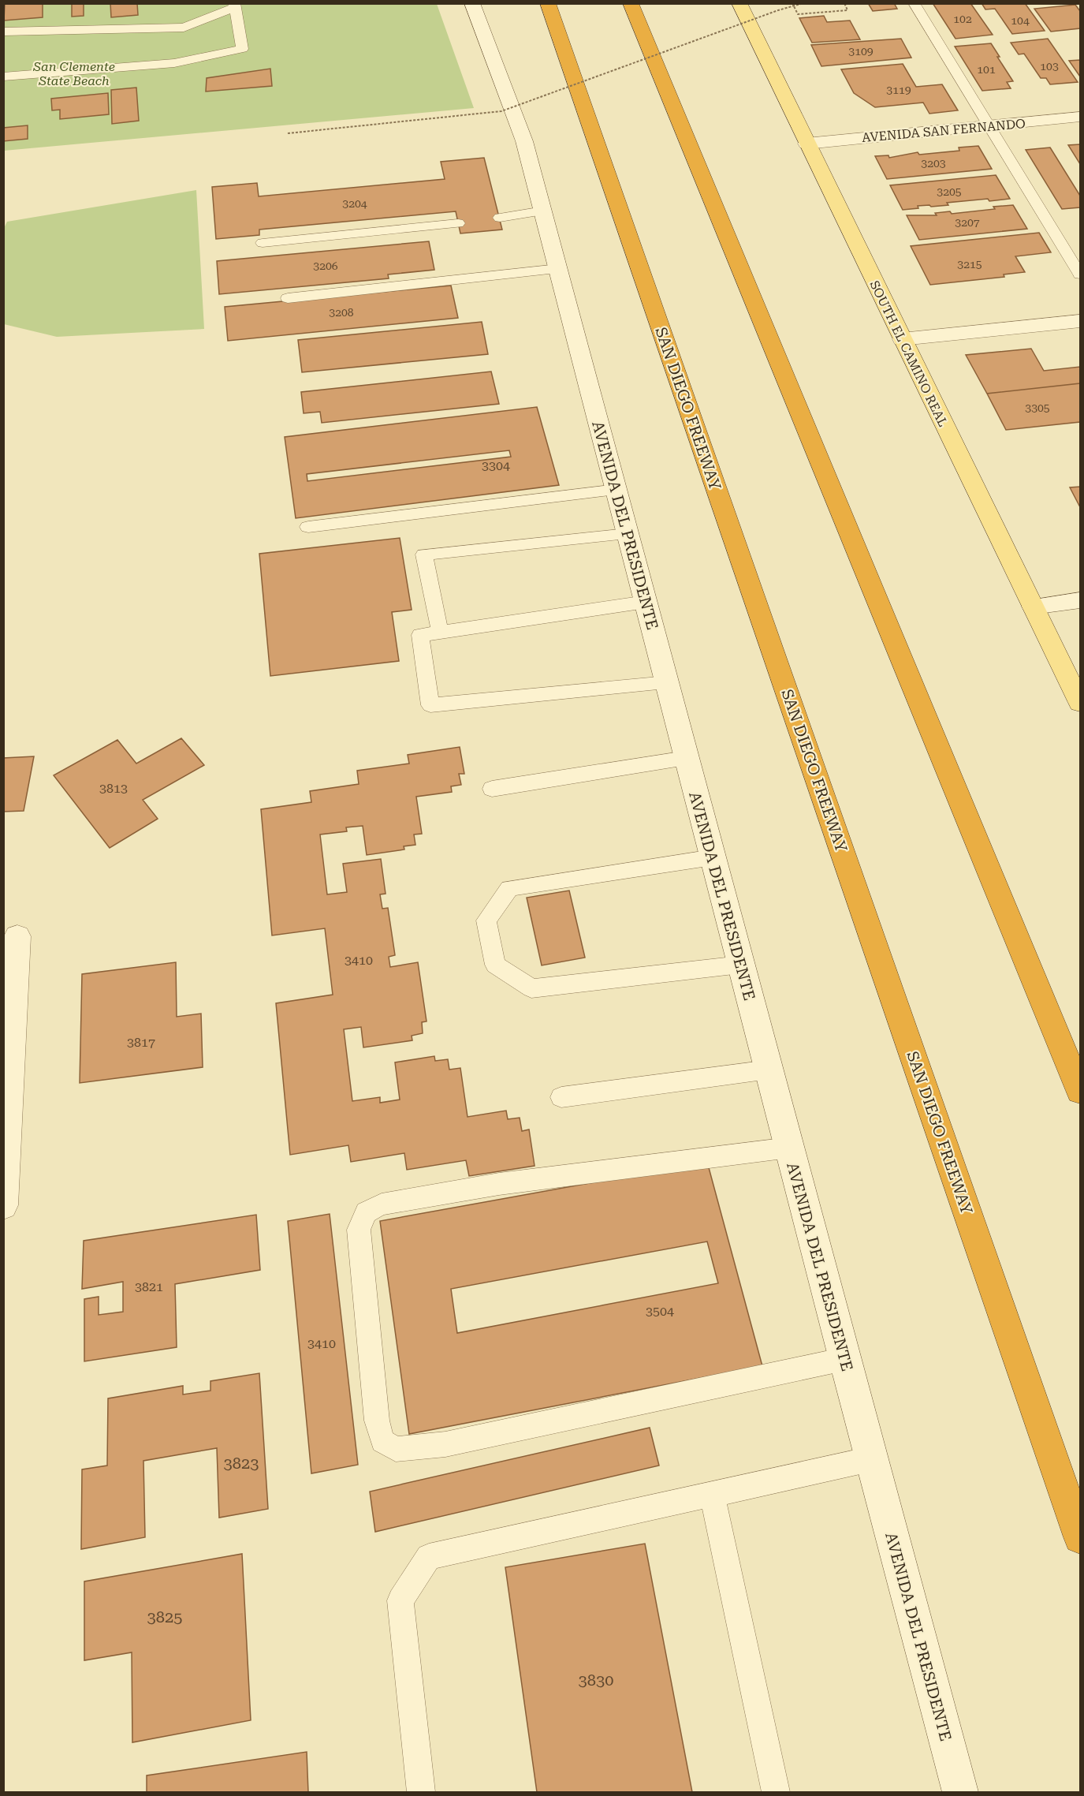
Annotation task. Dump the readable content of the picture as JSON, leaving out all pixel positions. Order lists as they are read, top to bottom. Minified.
{"streets":{"highway":["SAN DIEGO FREEWAY"],"main road":["SOUTH EL CAMINO REAL"],"street":["AVENIDA SAN FERNANDO","AVENIDA DEL PRESIDENTE"]},"crossings":[["AVENIDA SAN FERNANDO","SOUTH EL CAMINO REAL"]],"parks":["San Clemente State Beach"],"house_numbers":["102","104","3109","103","101","3119","3203","3205","3204","3207","3215","3206","3208","3305","3304","3813","3410","3817","3821","3504","3410","3823","3825","3830"]}
